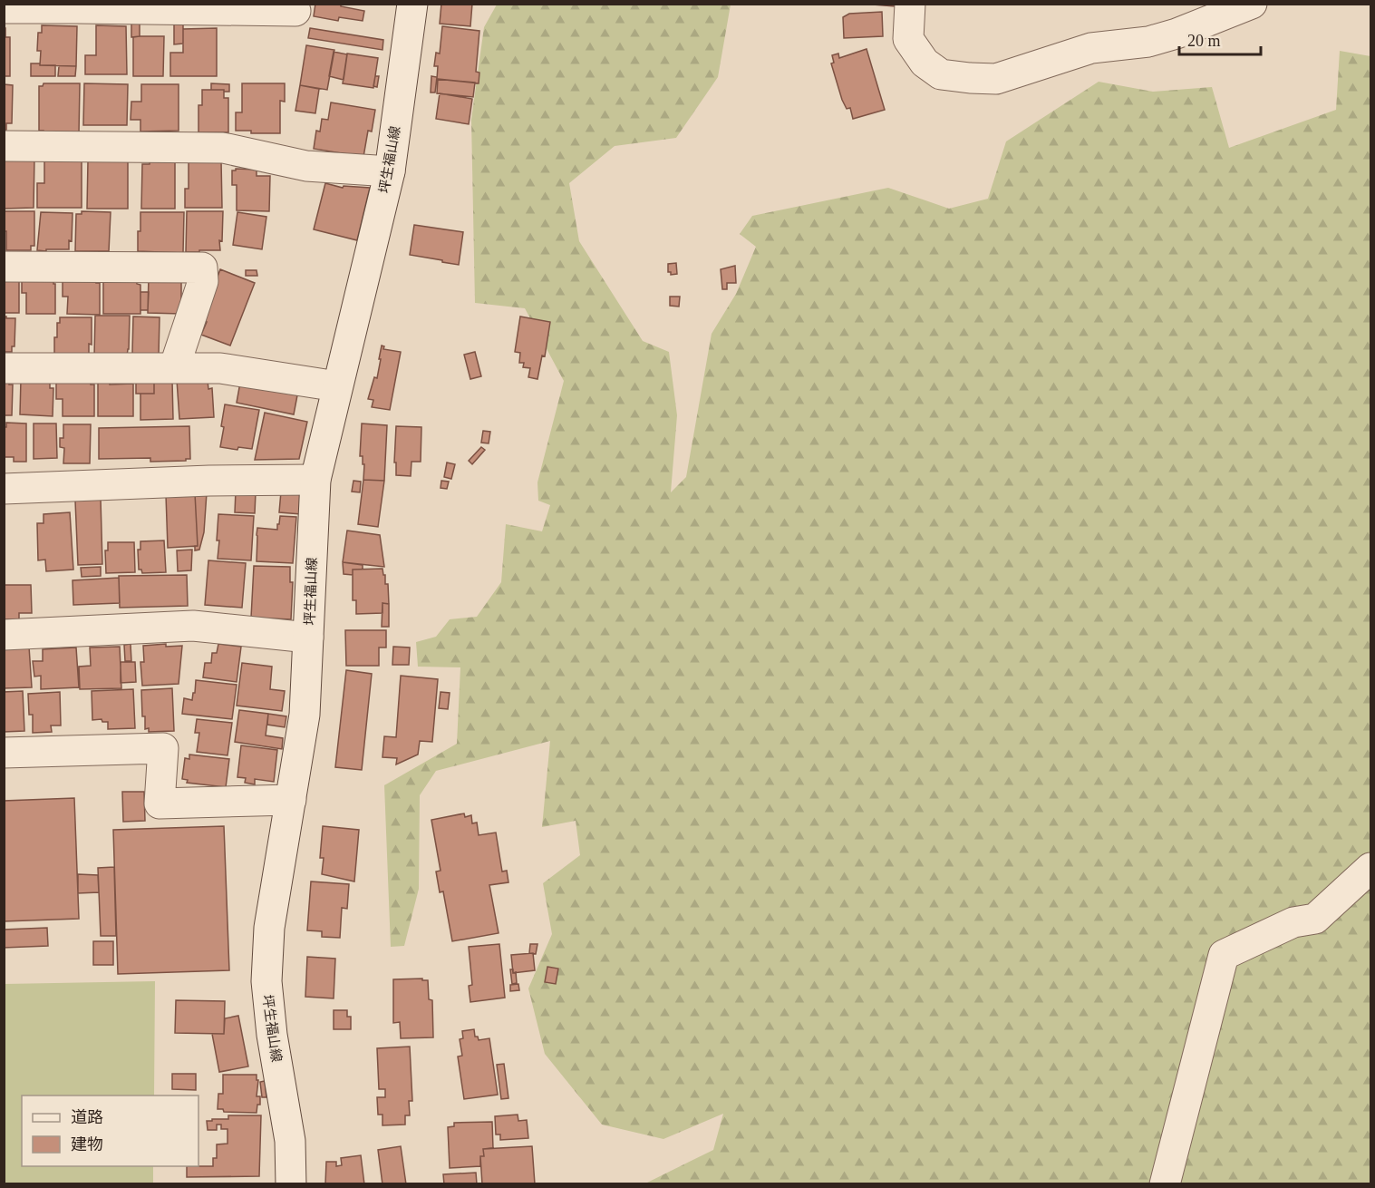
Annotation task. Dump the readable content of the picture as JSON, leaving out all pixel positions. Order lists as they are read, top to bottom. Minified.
{"streets":{"street":["坪生福山線"]},"legend":["道路","建物"],"scale_bar":"20 m"}
